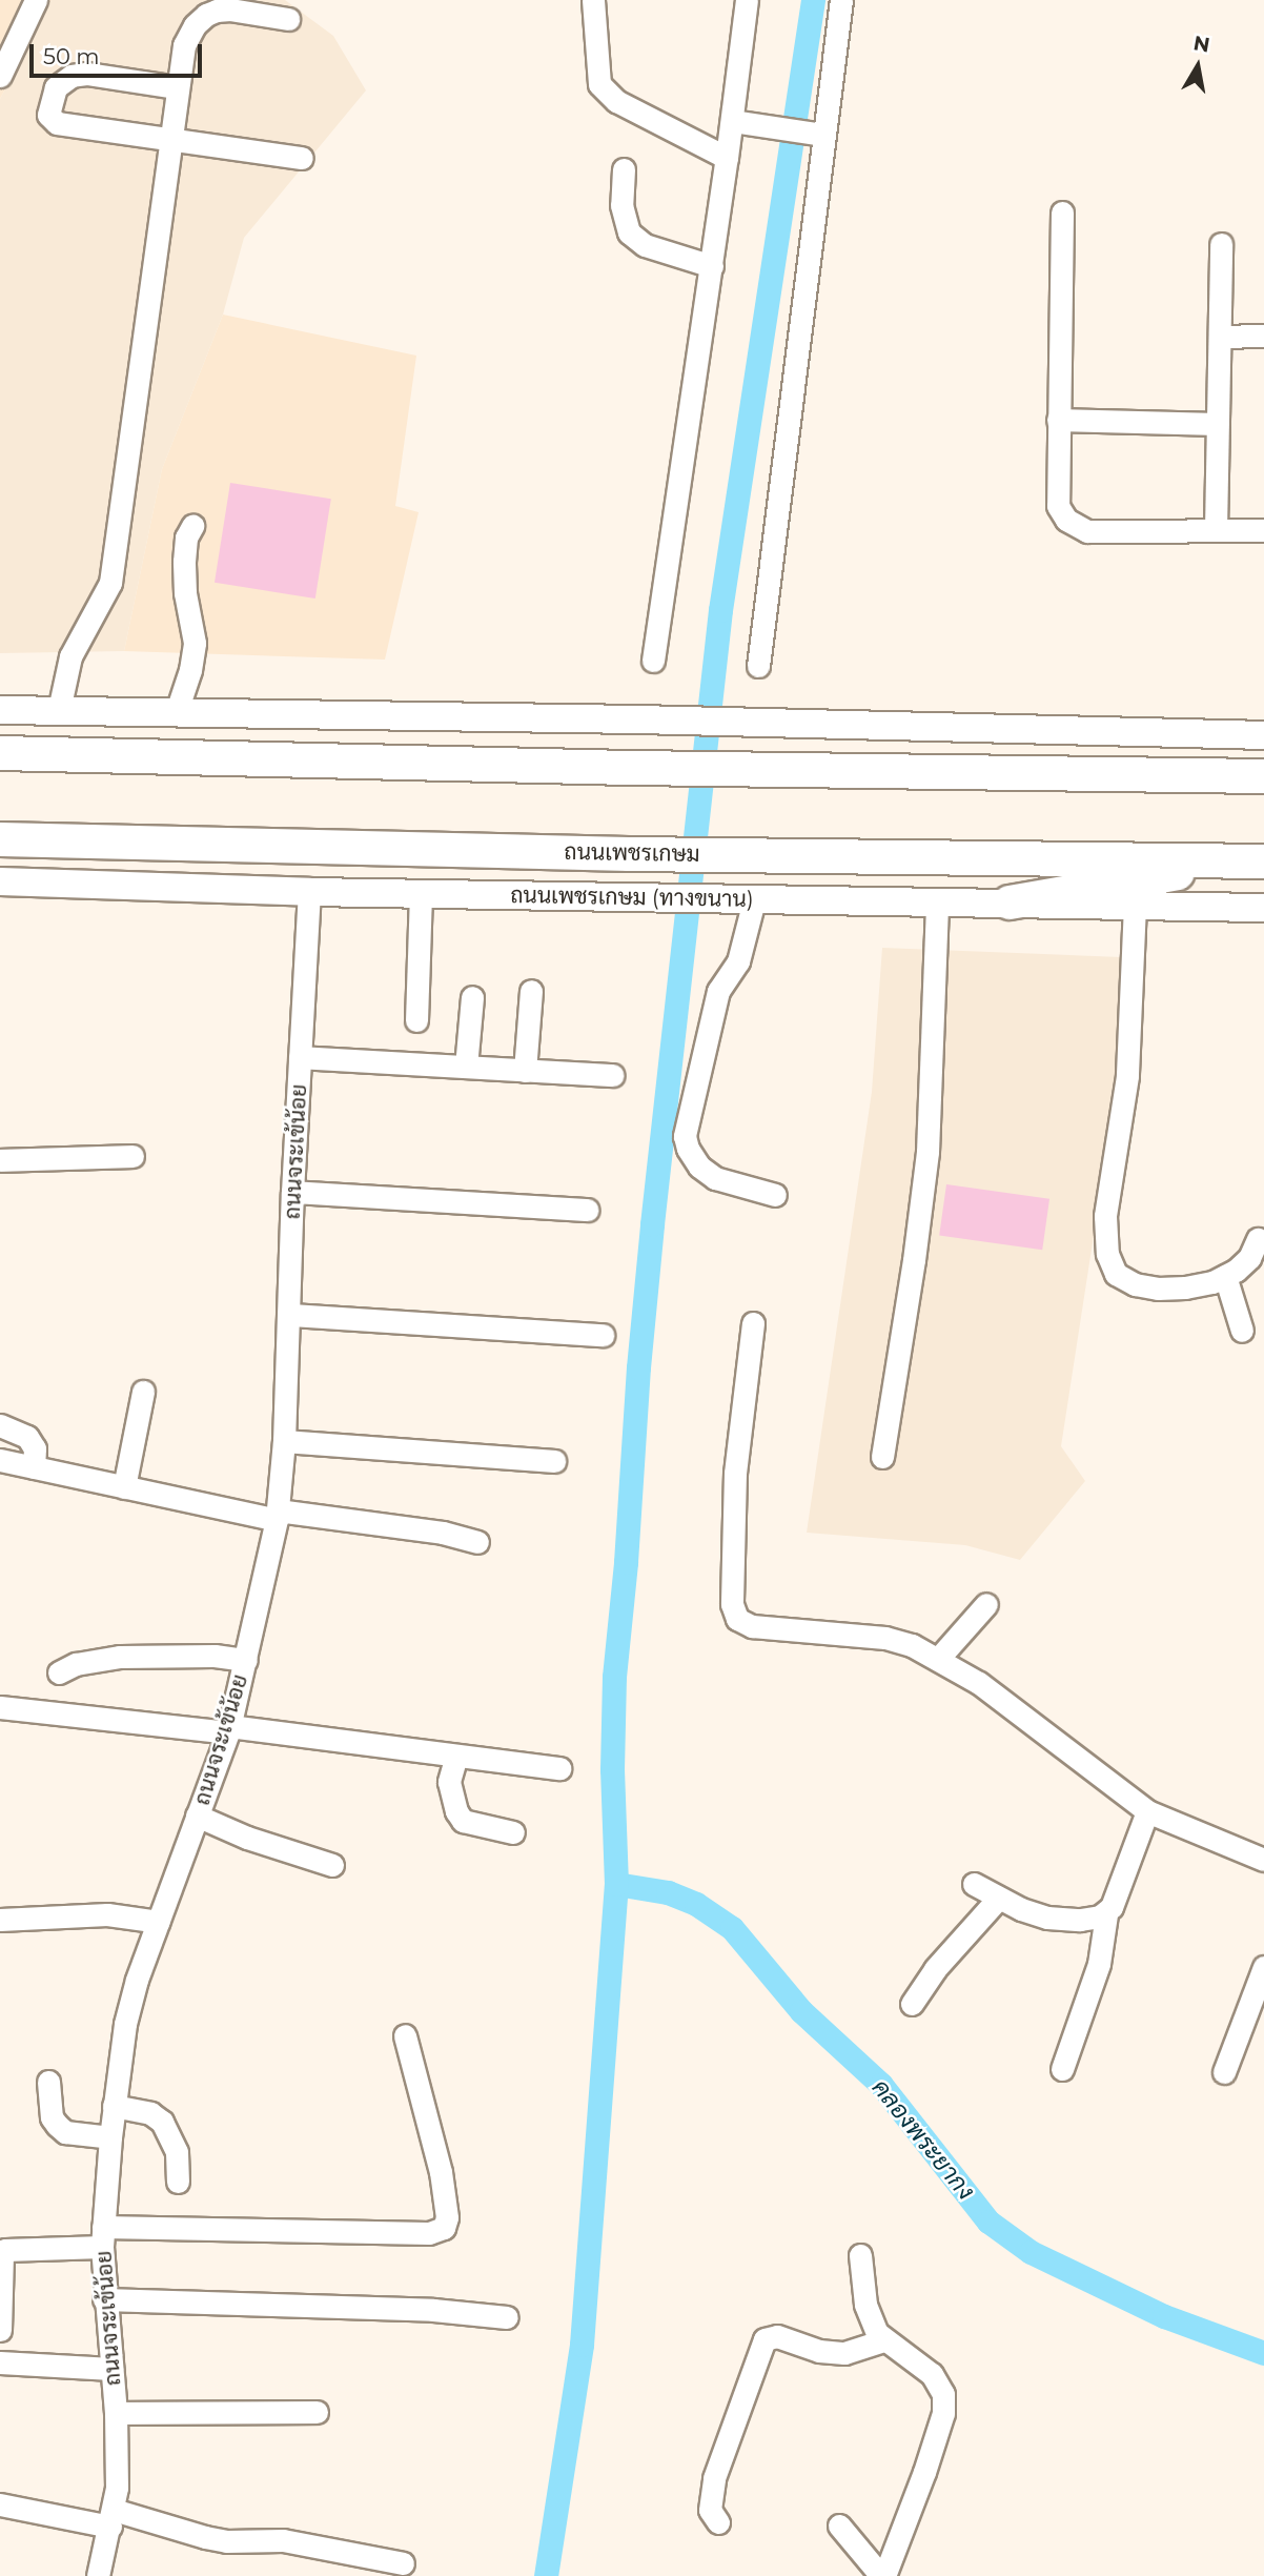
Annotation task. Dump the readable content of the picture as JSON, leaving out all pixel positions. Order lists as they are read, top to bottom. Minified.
{"streets":{"highway":["ถนนเพชรเกษม"],"main road":["ถนนเพชรเกษม (ทางขนาน)"],"street":["ถนนจระเข้น้อย"]},"crossings":[["ถนนเพชรเกษม (ทางขนาน)","ถนนจระเข้น้อย"]],"water":["คลองพระยากง"],"scale_bar":"50 m","north":"top"}
